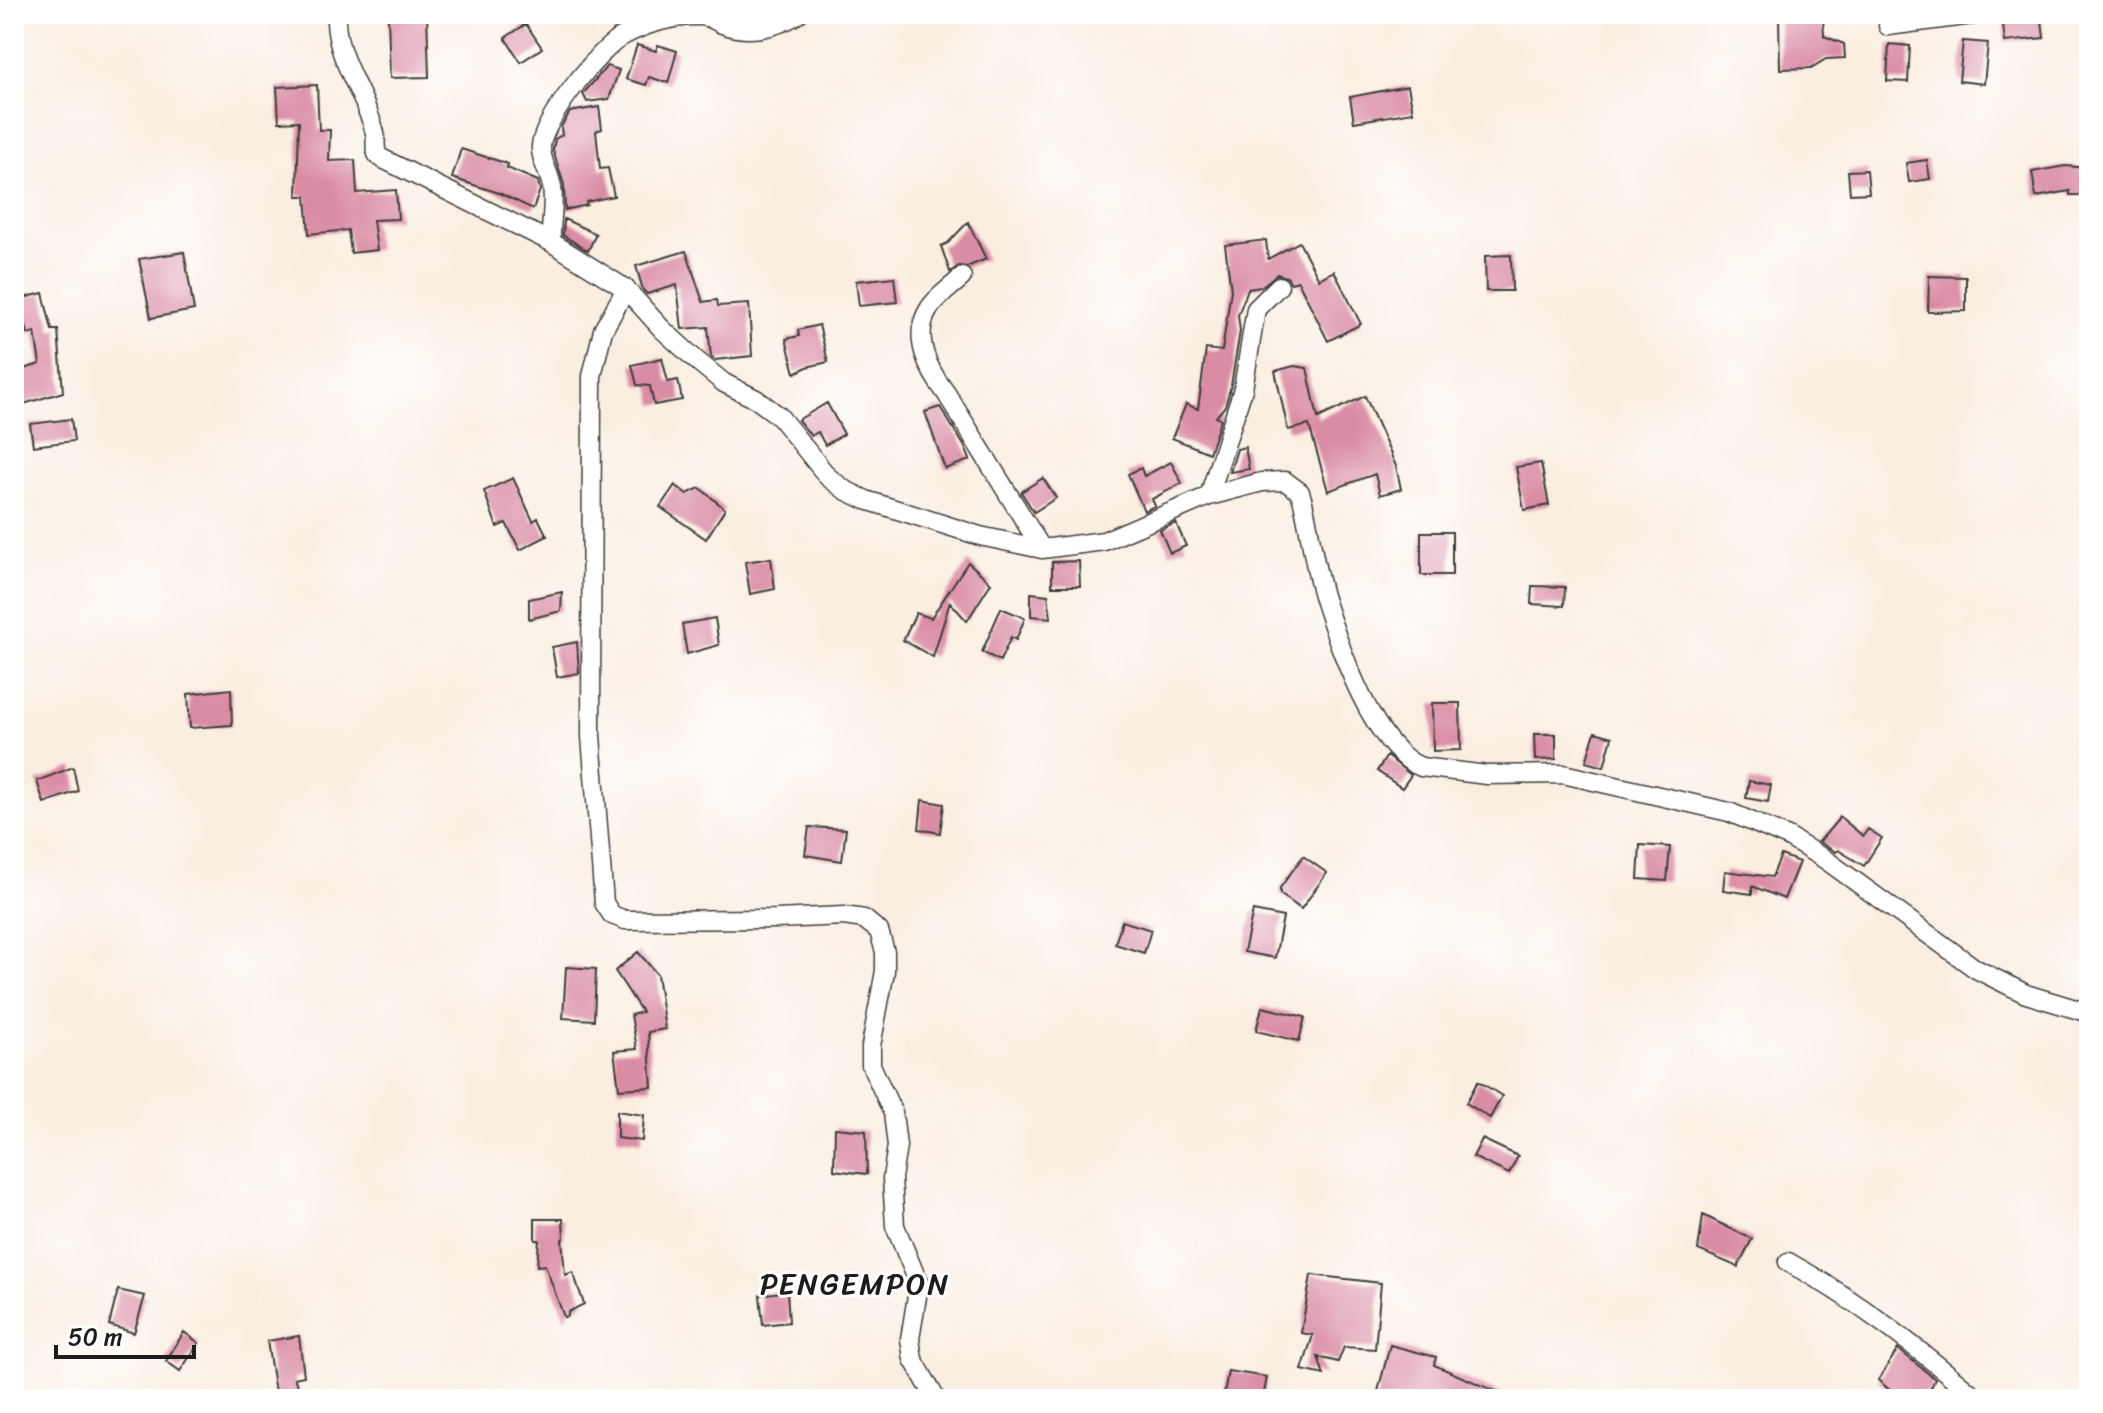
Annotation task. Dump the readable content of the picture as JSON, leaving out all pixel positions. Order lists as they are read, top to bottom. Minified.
{"districts":["PENGEMPON"],"scale_bar":"50 m"}
